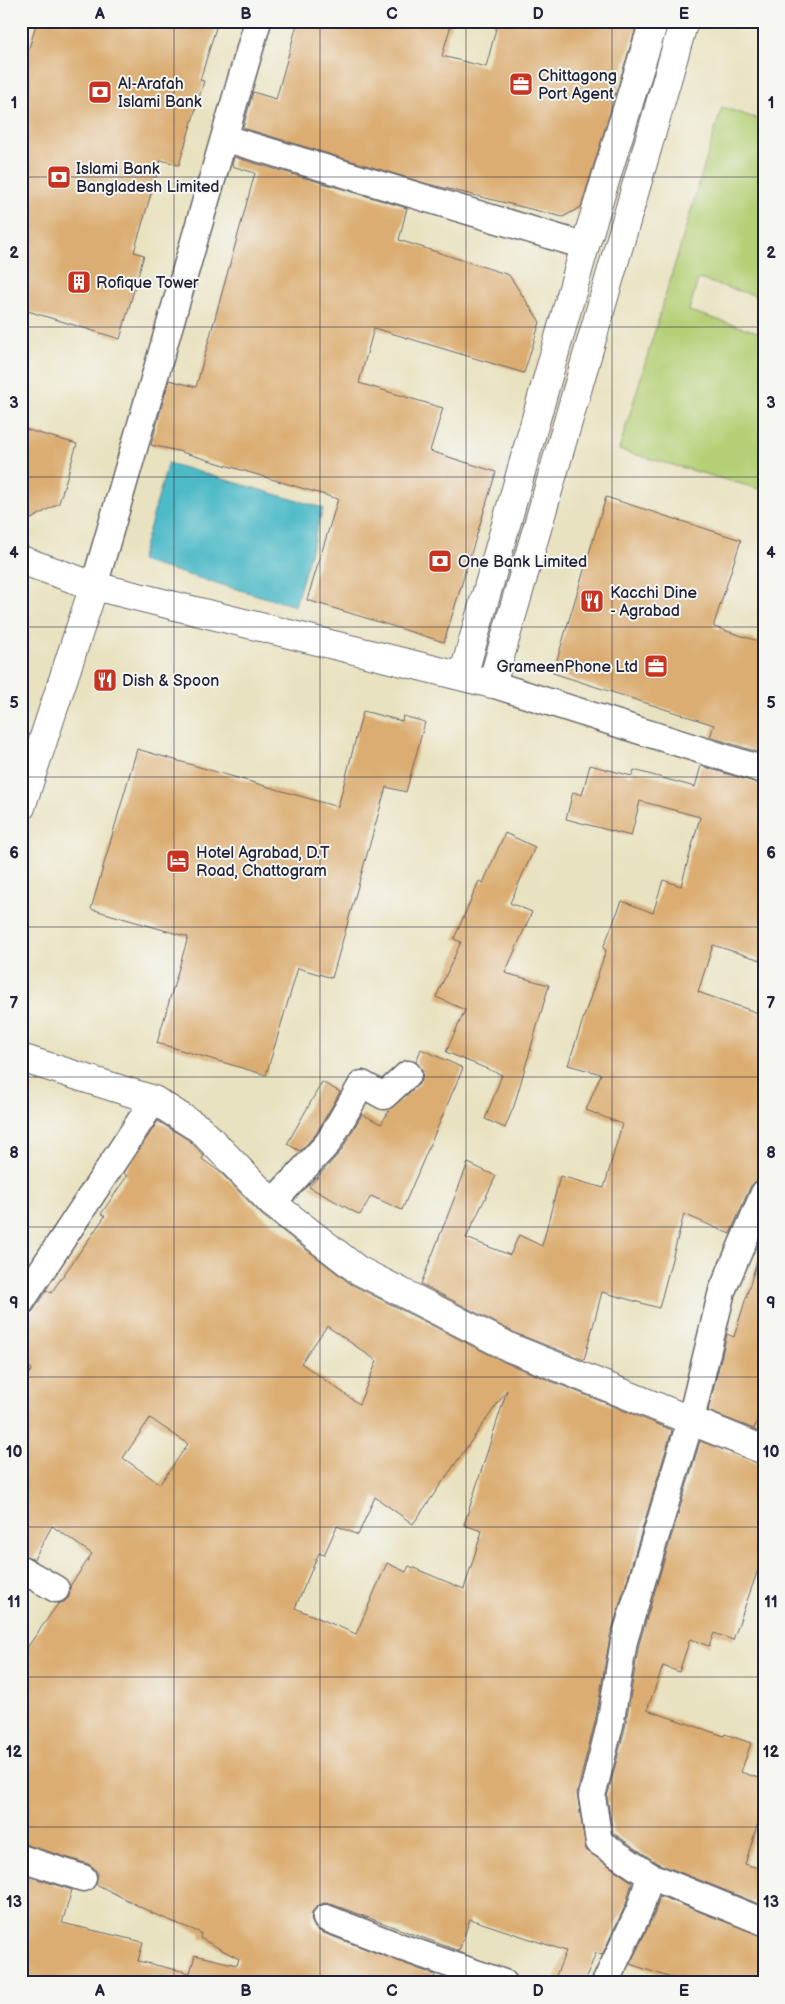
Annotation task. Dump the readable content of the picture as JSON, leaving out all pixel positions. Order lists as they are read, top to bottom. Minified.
{"places":{"office":["Chittagong Port Agent","GrameenPhone Ltd"],"bank":["Al-Arafah Islami Bank","Islami Bank Bangladesh Limited","One Bank Limited"],"building":["Rofique Tower"],"restaurant":["Kacchi Dine - Agrabad","Dish & Spoon"],"hotel":["Hotel Agrabad, D.T Road, Chattogram"]},"grid":{"columns":["A","B","C","D","E"],"rows":["1","2","3","4","5","6","7","8","9","10","11","12","13"]}}
